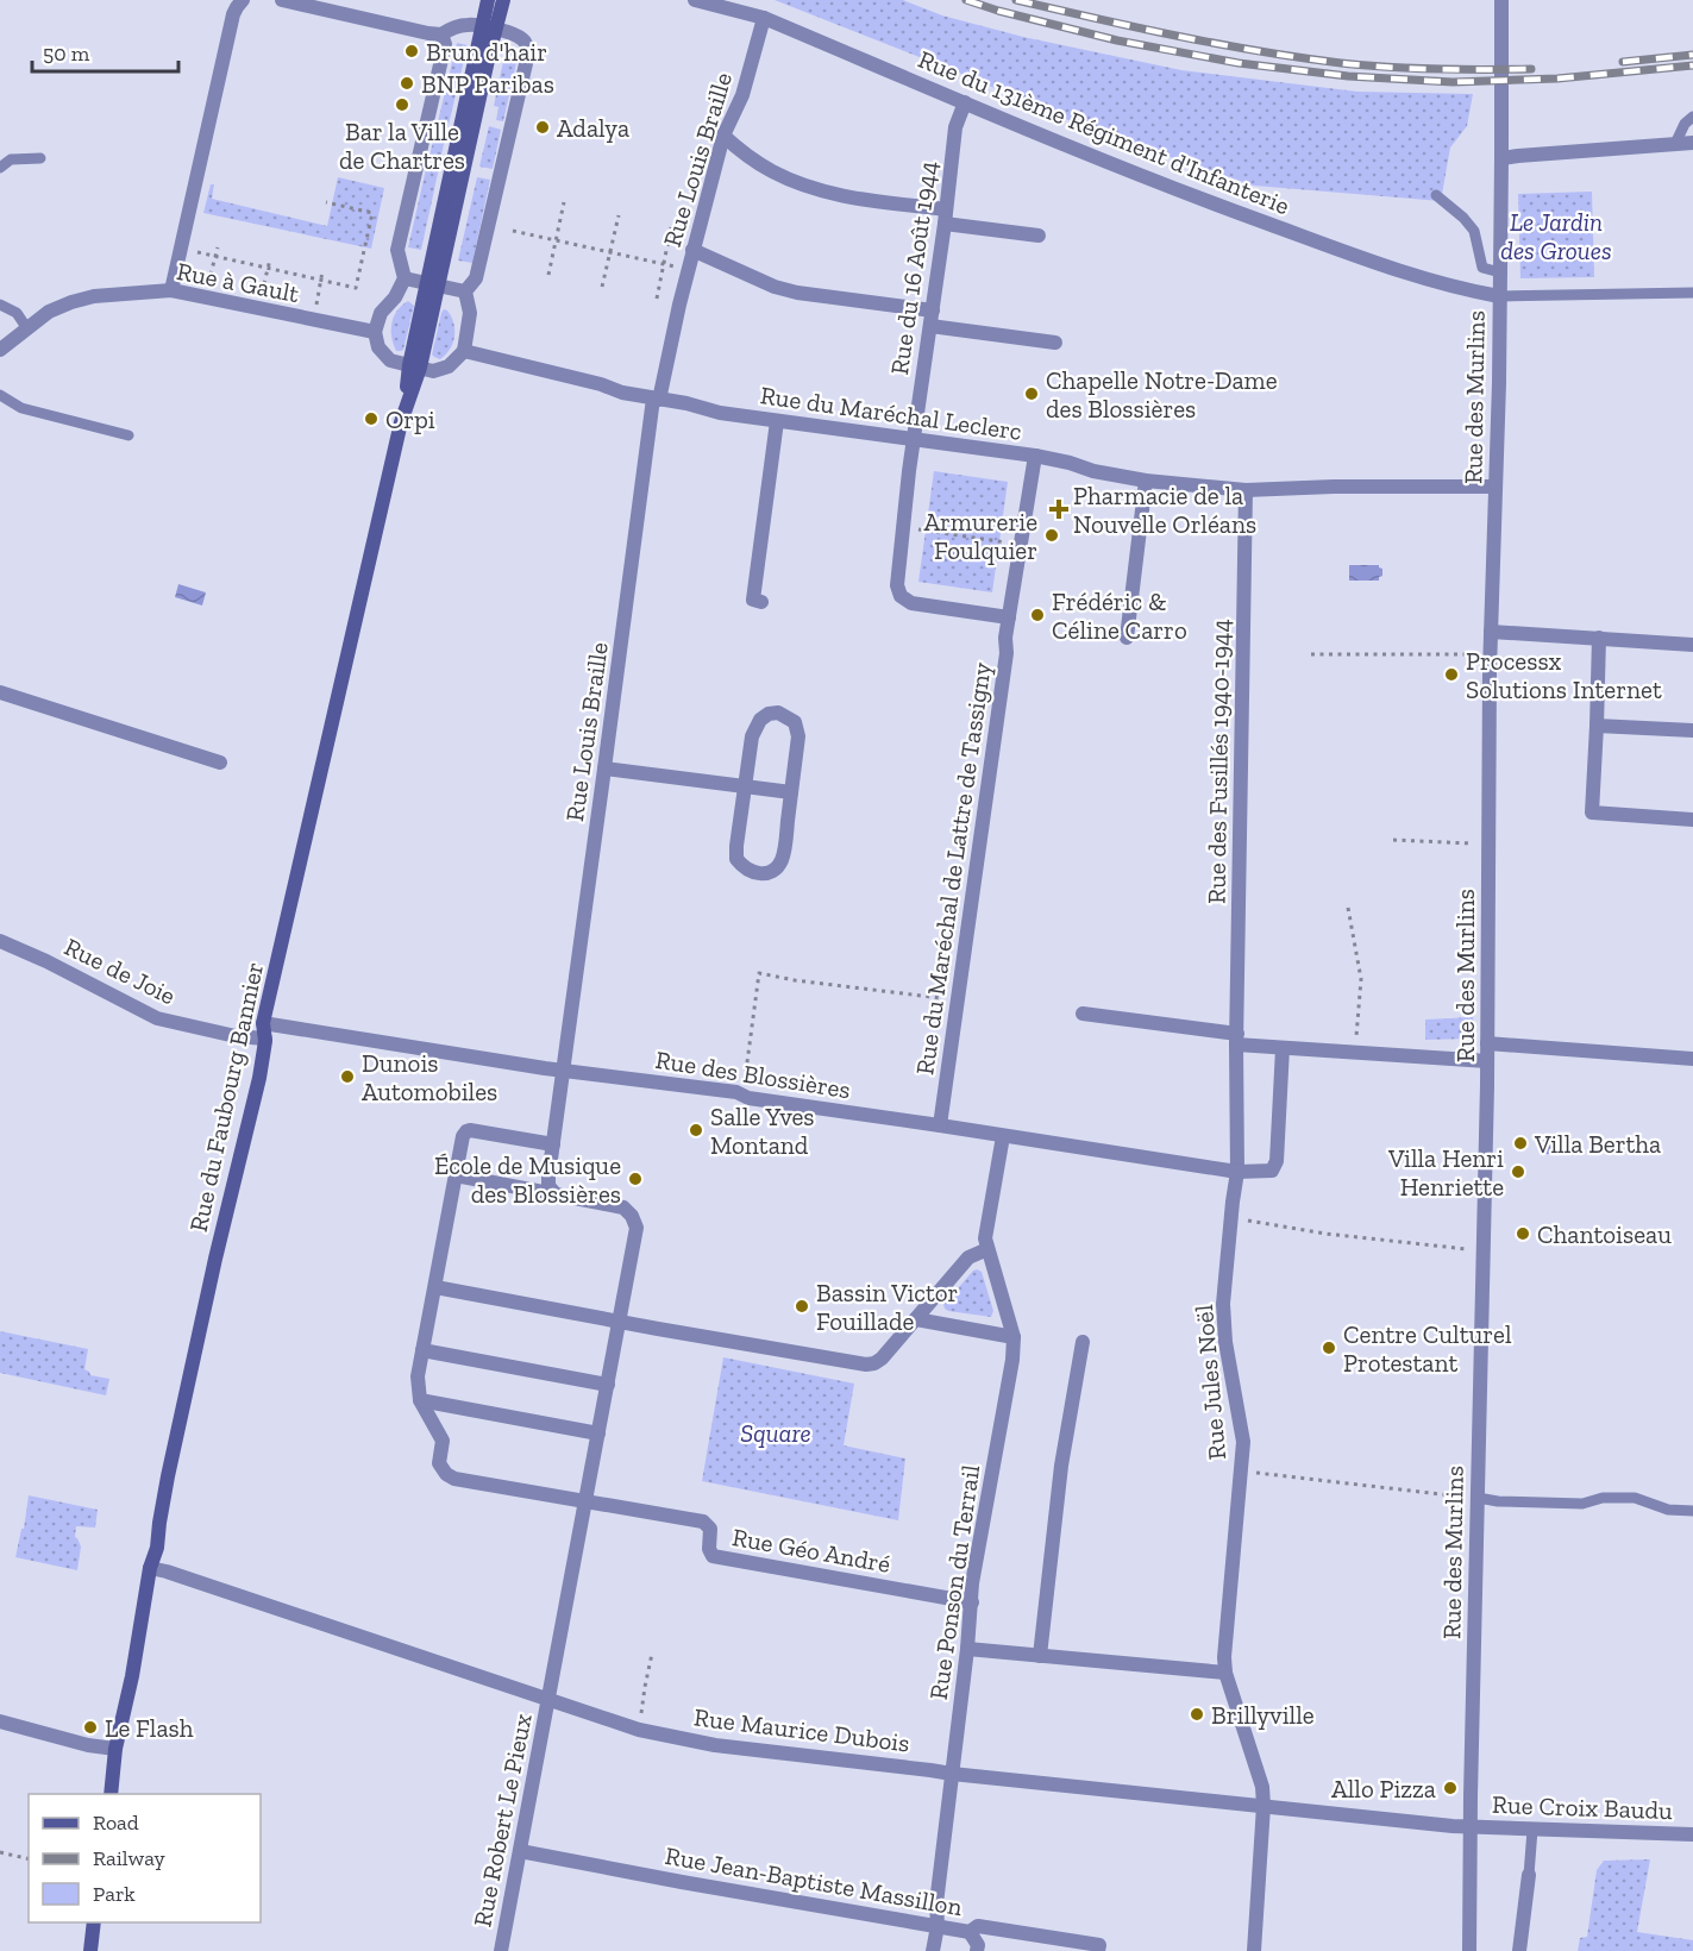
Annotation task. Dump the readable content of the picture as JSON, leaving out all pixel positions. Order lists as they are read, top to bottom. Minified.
{"streets":{"main road":["Rue du Faubourg Bannier"],"street":["Rue du 131ème Régiment d'Infanterie","Rue Louis Braille","Rue du 16 Août 1944","Rue à Gault","Rue des Murlins","Rue du Maréchal Leclerc","Rue des Fusillés 1940-1944","Rue du Maréchal de Lattre de Tassigny","Rue de Joie","Rue des Blossières","Rue Jules Noël","Rue Géo André","Rue Ponson du Terrail","Rue Maurice Dubois","Rue Croix Baudu","Rue Robert Le Pieux","Rue Jean-Baptiste Massillon"]},"crossings":[["Rue du 131ème Régiment d'Infanterie","Rue Louis Braille"],["Rue du 131ème Régiment d'Infanterie","Rue du 16 Août 1944"],["Rue du 131ème Régiment d'Infanterie","Rue des Murlins"],["Rue Louis Braille","Rue du Maréchal Leclerc"],["Rue Louis Braille","Rue des Blossières"],["Rue Louis Braille","Rue Robert Le Pieux"],["Rue du 16 Août 1944","Rue du Maréchal Leclerc"],["Rue du 16 Août 1944","Rue du Maréchal de Lattre de Tassigny"],["Rue des Murlins","Rue du Maréchal Leclerc"],["Rue des Murlins","Rue Maurice Dubois"],["Rue des Murlins","Rue Croix Baudu"],["Rue du Maréchal Leclerc","Rue des Fusillés 1940-1944"],["Rue du Maréchal Leclerc","Rue du Maréchal de Lattre de Tassigny"],["Rue des Fusillés 1940-1944","Rue Jules Noël"],["Rue du Maréchal de Lattre de Tassigny","Rue des Blossières"],["Rue de Joie","Rue du Faubourg Bannier"],["Rue des Blossières","Rue du Faubourg Bannier"],["Rue des Blossières","Rue Jules Noël"],["Rue des Blossières","Rue Ponson du Terrail"],["Rue du Faubourg Bannier","Rue Maurice Dubois"],["Rue Jules Noël","Rue Maurice Dubois"],["Rue Géo André","Rue Ponson du Terrail"],["Rue Géo André","Rue Robert Le Pieux"],["Rue Ponson du Terrail","Rue Maurice Dubois"],["Rue Ponson du Terrail","Rue Jean-Baptiste Massillon"],["Rue Maurice Dubois","Rue Croix Baudu"],["Rue Maurice Dubois","Rue Robert Le Pieux"],["Rue Robert Le Pieux","Rue Jean-Baptiste Massillon"]],"parks":["Le Jardin des Groues","Square"],"places":{"other":["Brun d'hair","BNP Paribas","Bar la Ville de Chartres","Adalya","Chapelle Notre-Dame des Blossières","Orpi","Armurerie Foulquier","Frédéric & Céline Carro","Processx Solutions Internet","Dunois Automobiles","Salle Yves Montand","Villa Bertha","Villa Henri Henriette","École de Musique des Blossières","Chantoiseau","Bassin Victor Fouillade","Centre Culturel Protestant","Brillyville","Le Flash","Allo Pizza"],"health":["Pharmacie de la Nouvelle Orléans"]},"legend":["Road","Railway","Park"],"scale_bar":"50 m"}
